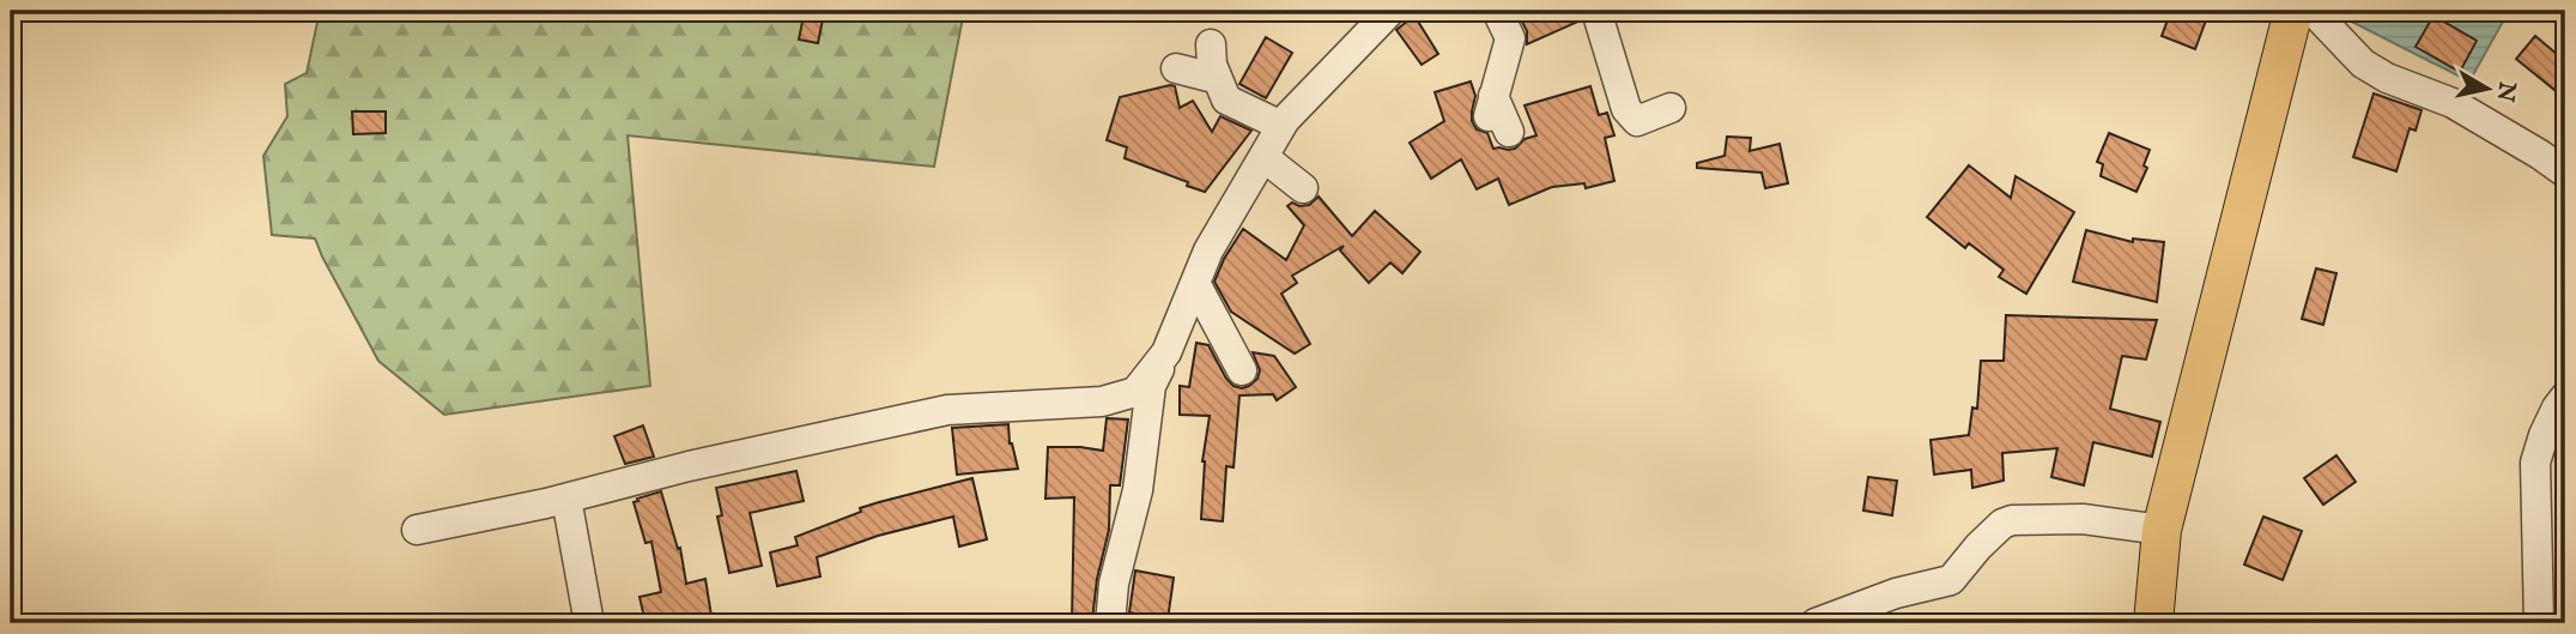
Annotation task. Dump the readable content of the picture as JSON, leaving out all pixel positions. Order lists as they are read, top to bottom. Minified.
{"north":"right"}
